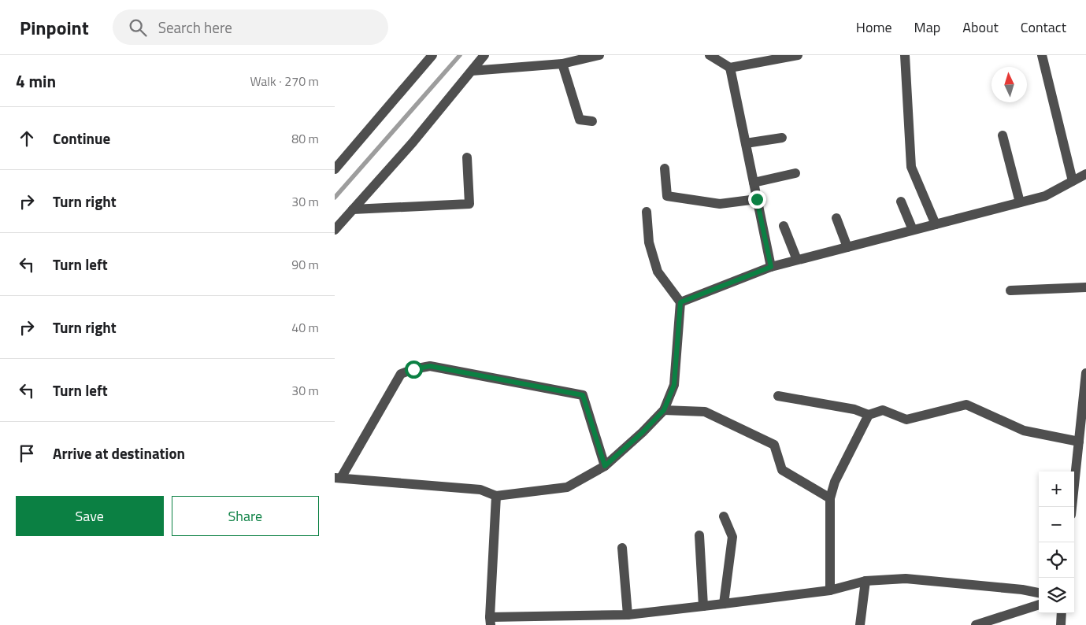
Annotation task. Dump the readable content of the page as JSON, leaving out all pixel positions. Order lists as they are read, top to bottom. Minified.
{"north":"top","page":{"header":"Pinpoint","search":"Search here","nav":["Home","Map","About","Contact"],"heading":["4 min","Walk · 270 m"],"list":[["Continue","80 m"],["Turn right","30 m"],["Turn left","90 m"],["Turn right","40 m"],["Turn left","30 m"],"Arrive at destination"],"map_buttons":["+","−"],"buttons":["Save","Share"]}}
